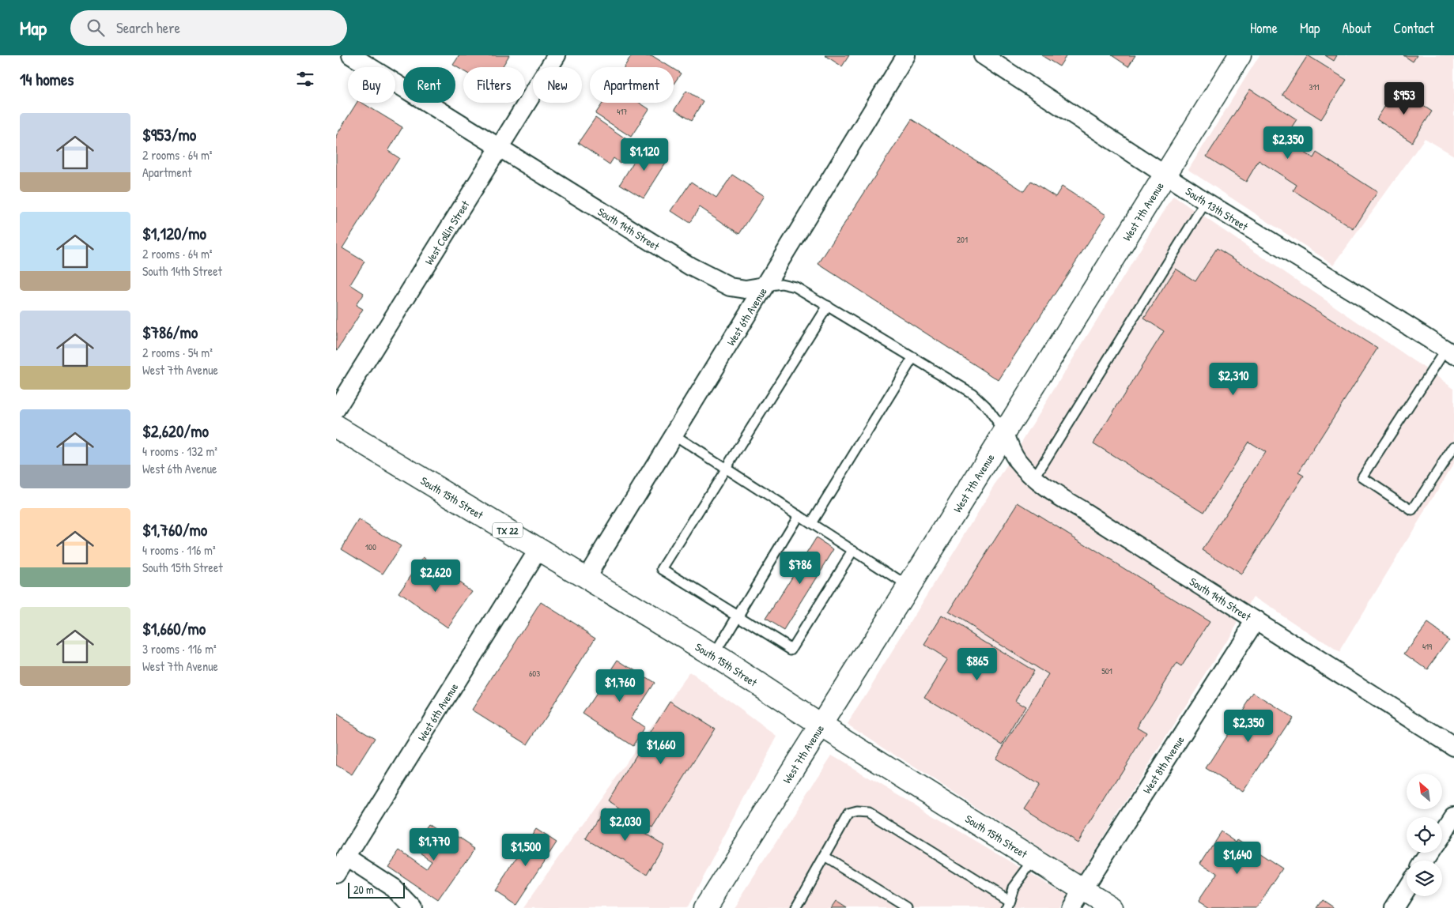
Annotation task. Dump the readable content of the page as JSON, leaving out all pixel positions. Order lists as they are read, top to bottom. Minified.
{"streets":{"main road":["West 7th Avenue","South 15th Street","TX 22"],"street":["South 13th Street","South 14th Street","West Collin Street","West 6th Avenue","West 8th Avenue"]},"crossings":[["South 13th Street","West 7th Avenue"],["West 7th Avenue","South 14th Street"],["West 7th Avenue","South 15th Street"],["South 14th Street","West Collin Street"],["South 14th Street","West 6th Avenue"],["South 14th Street","West 8th Avenue"],["West 6th Avenue","South 15th Street"],["South 15th Street","West 8th Avenue"]],"house_numbers":["311","417","201","100","419","501","603"],"scale_bar":"20 m","north":"top left","page":{"header":"Map","search":"Search here","nav":["Home","Map","About","Contact"],"heading":"14 homes","chip":["Buy","Rent","Filters","New","Apartment"],"price":["$953","$2,350","$1,120","$2,310","$786","$2,620","$865","$1,760","$2,350","$1,660","$2,030","$1,770","$1,500","$1,640"],"list":[{"name":"$953/mo","note":"2 rooms · 64 m² · Apartment"},{"name":"$1,120/mo","note":"2 rooms · 64 m² · South 14th Street"},{"name":"$786/mo","note":"2 rooms · 54 m² · West 7th Avenue"},{"name":"$2,620/mo","note":"4 rooms · 132 m² · West 6th Avenue"},{"name":"$1,760/mo","note":"4 rooms · 116 m² · South 15th Street"},{"name":"$1,660/mo","note":"3 rooms · 116 m² · West 7th Avenue"}],"scale":"20 m"}}
